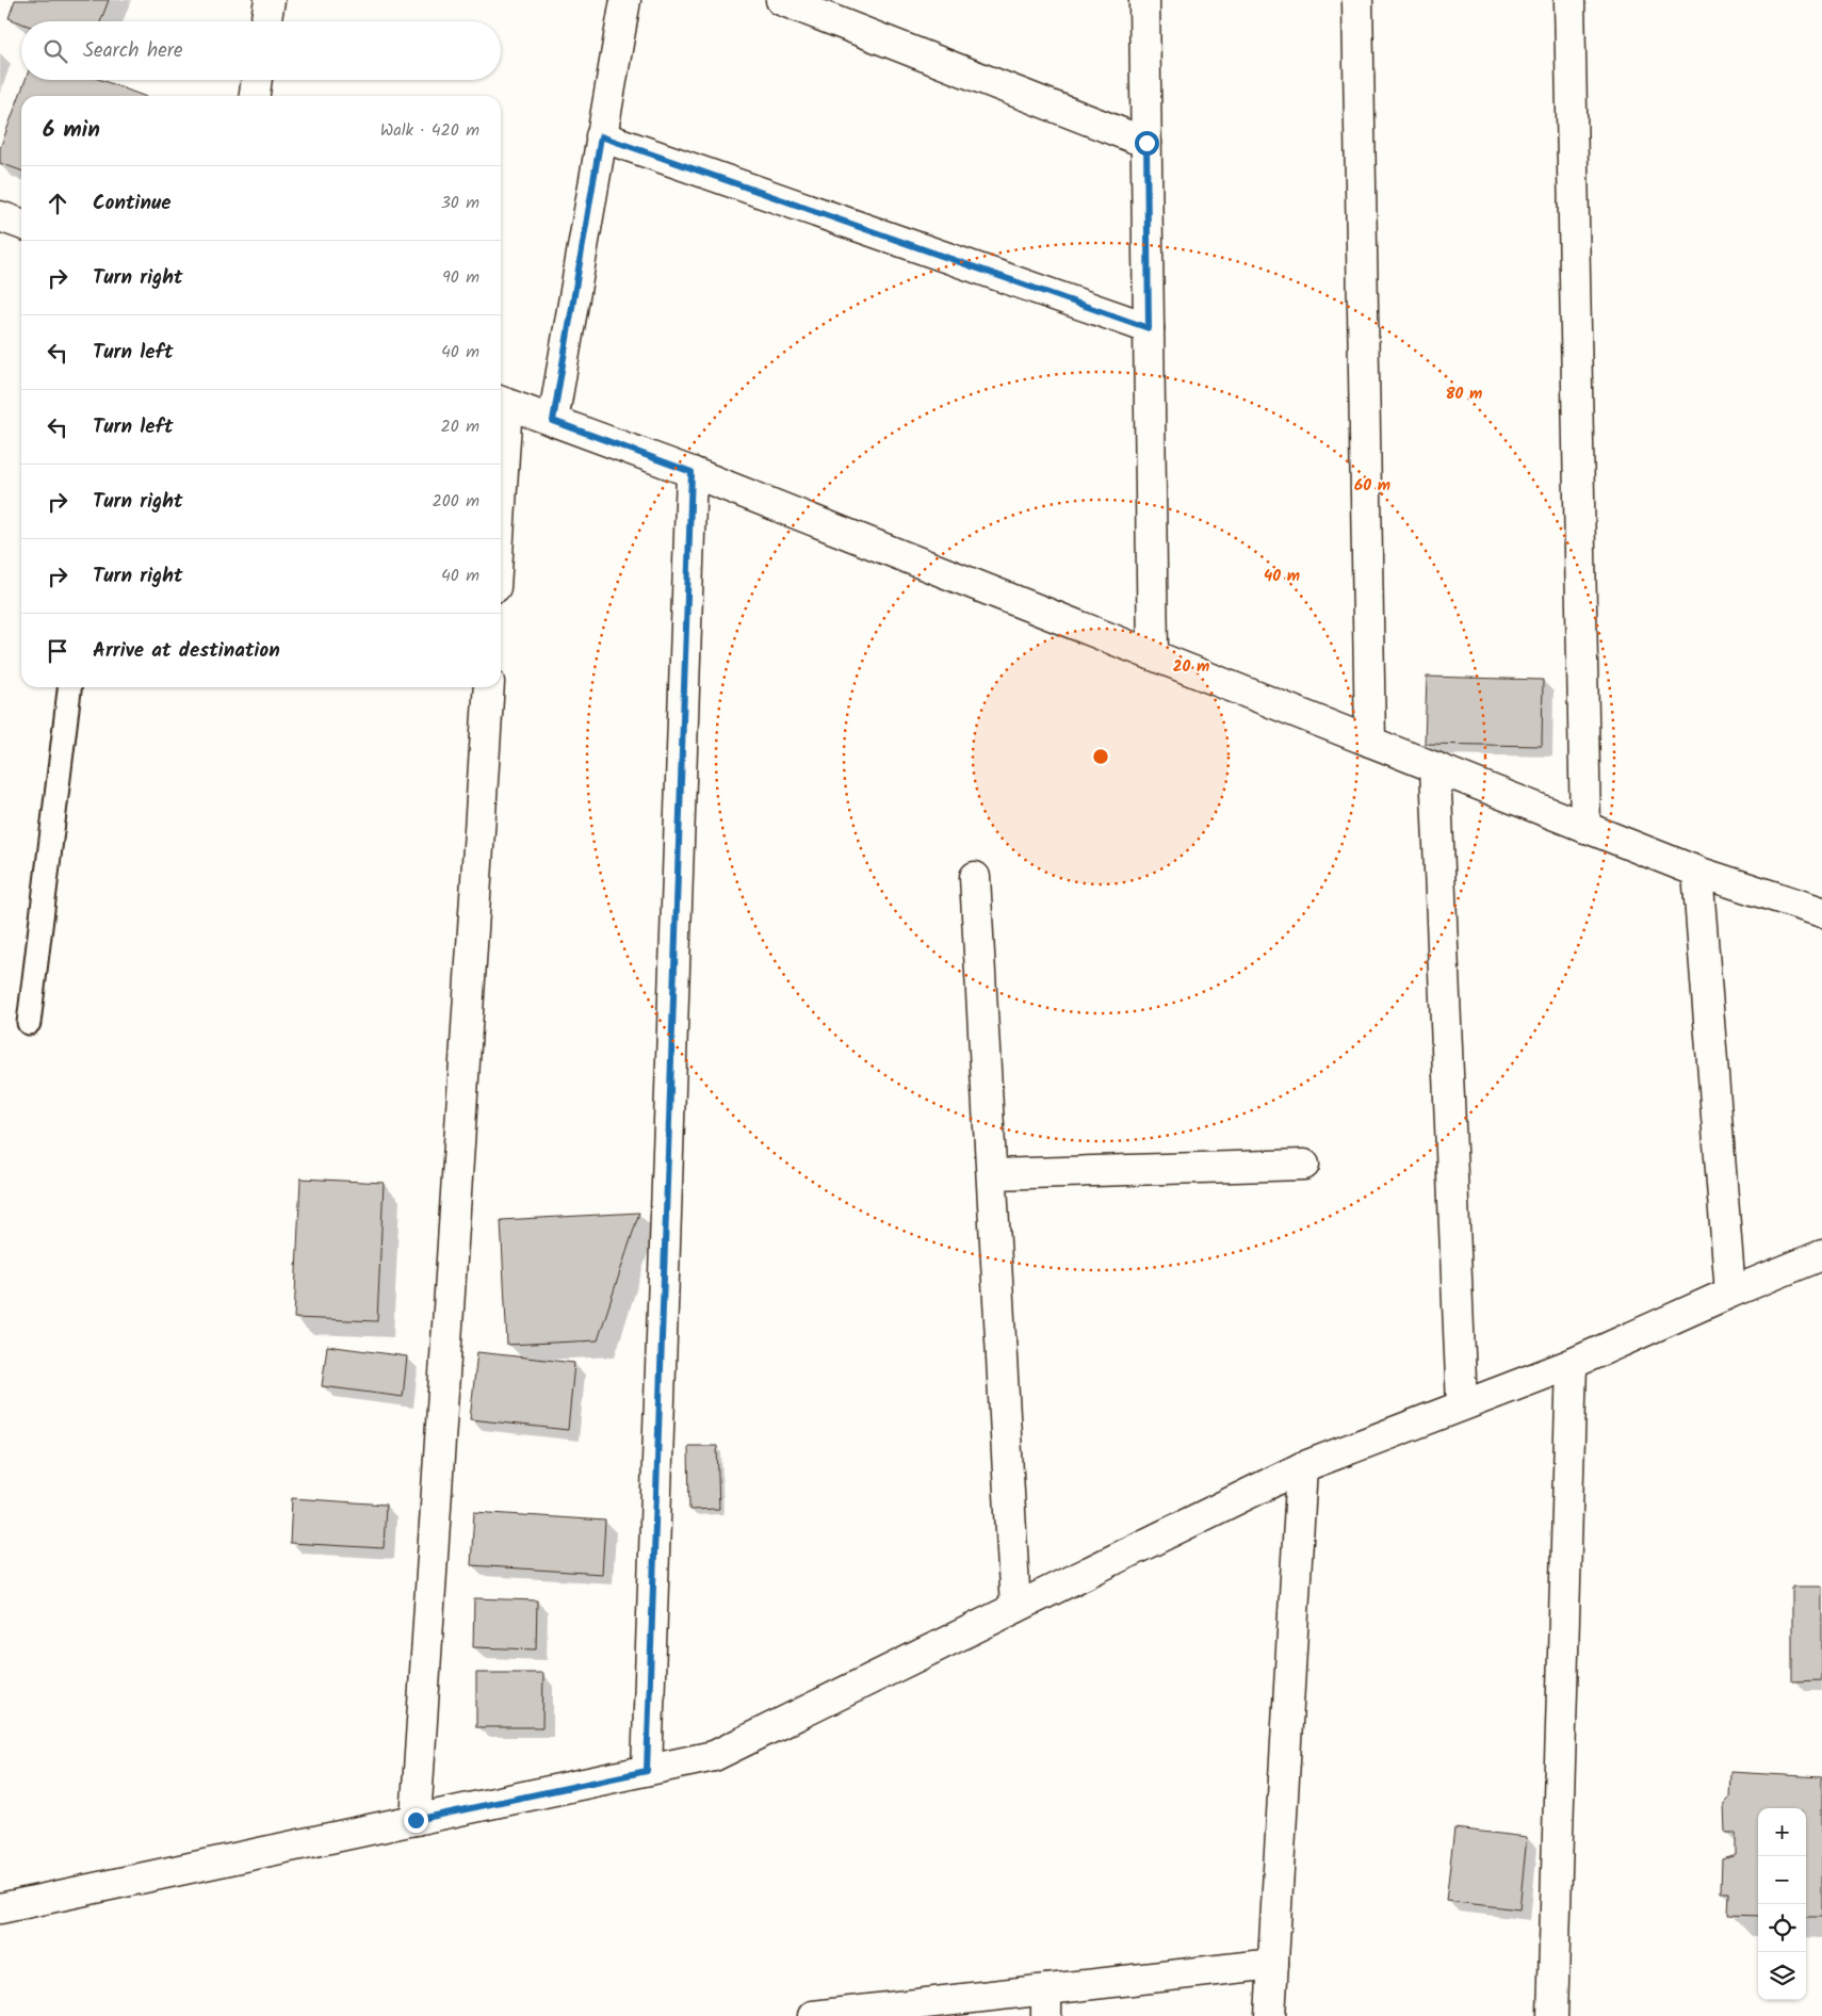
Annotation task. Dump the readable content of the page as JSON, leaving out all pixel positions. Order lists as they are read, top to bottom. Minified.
{"page":{"search":"Search here","heading":["6 min","Walk · 420 m"],"list":[["Continue","30 m"],["Turn right","90 m"],["Turn left","40 m"],["Turn left","20 m"],["Turn right","200 m"],["Turn right","40 m"],"Arrive at destination"],"map_buttons":["+","−"]},"rings":["80 m","60 m","40 m","20 m"]}
